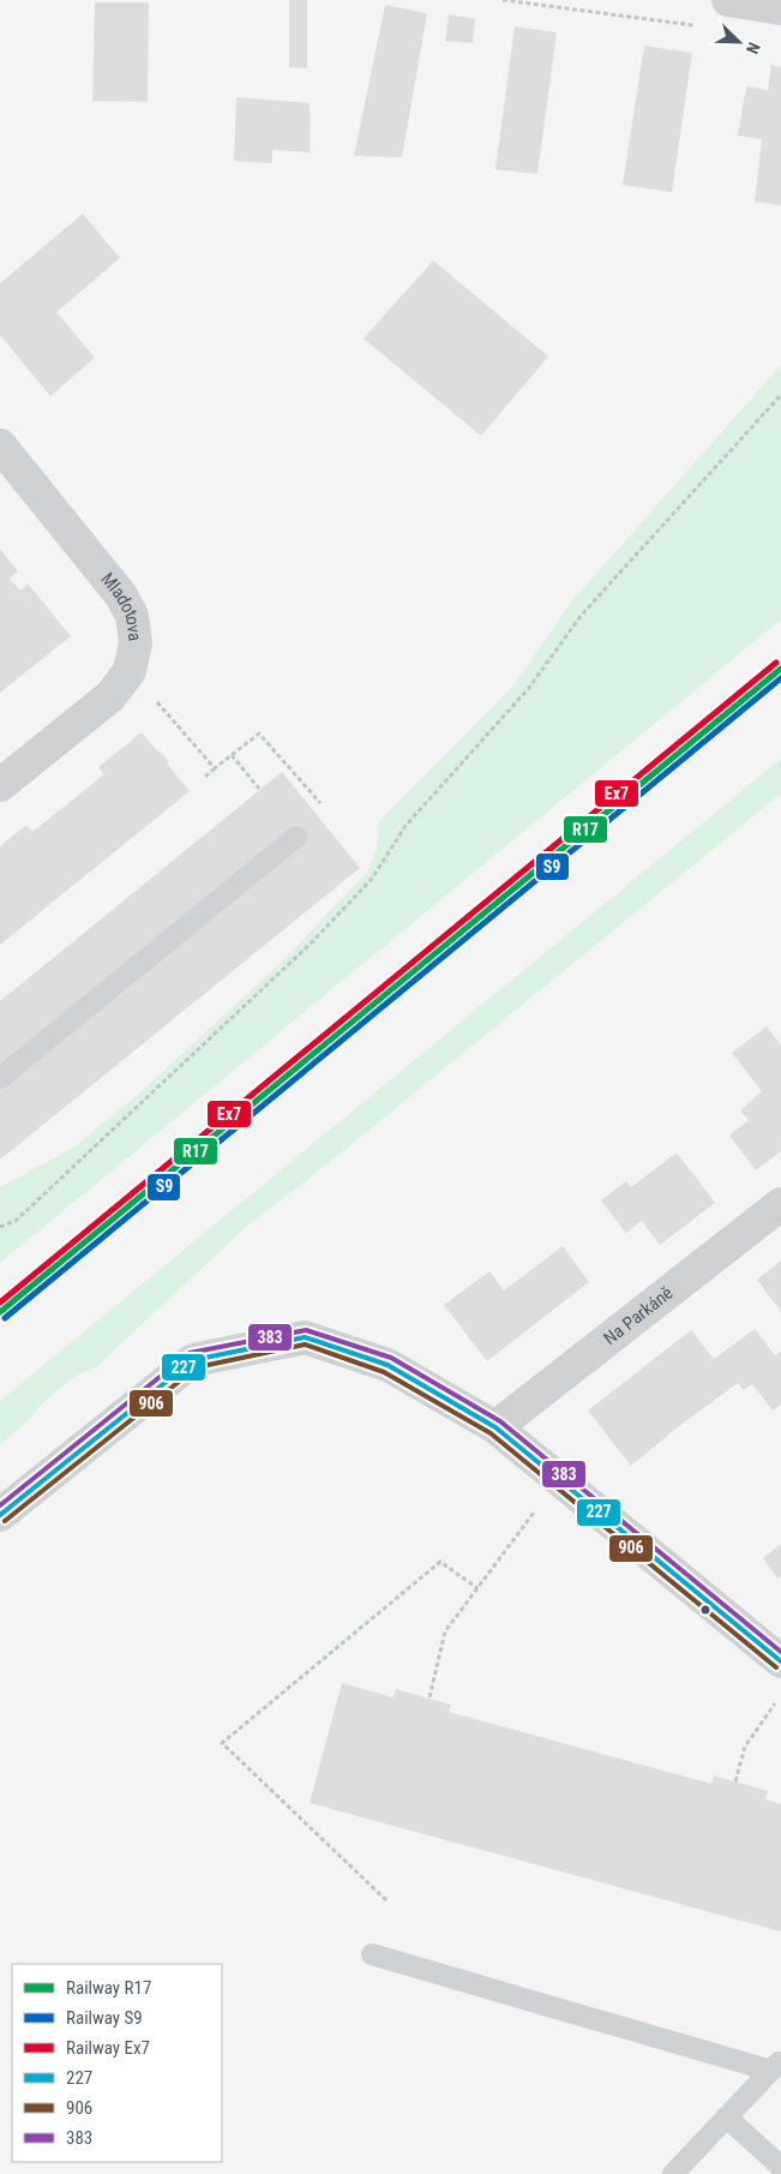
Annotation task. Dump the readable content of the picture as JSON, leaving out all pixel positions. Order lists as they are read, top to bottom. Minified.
{"streets":{"street":["Mladotova","Na Parkáně"]},"lines":["rail line Ex7","rail line R17","rail line S9","transit line 383","transit line 227","transit line 906"],"legend":["Railway R17","Railway S9","Railway Ex7","227","906","383"],"north":"bottom right"}
